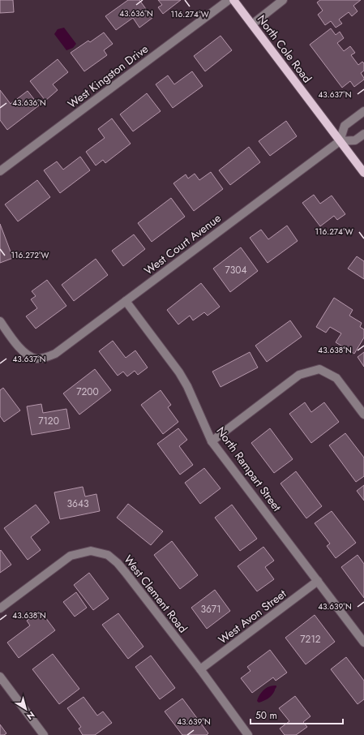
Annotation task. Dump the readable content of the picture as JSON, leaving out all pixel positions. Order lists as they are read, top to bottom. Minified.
{"streets":{"main road":["North Cole Road"],"street":["West Kingston Drive","West Court Avenue","North Rampart Street","West Clement Road","West Avon Street"]},"crossings":[["North Cole Road","West Court Avenue"],["West Court Avenue","North Rampart Street"],["North Rampart Street","West Avon Street"],["West Clement Road","West Avon Street"]],"house_numbers":["7304","7200","7120","3643","3671","7212"],"scale_bar":"50 m","north":"bottom right","coordinates":["43.636°N","116.274°W","43.637°N","116.272°W","43.638°N","43.639°N"]}
